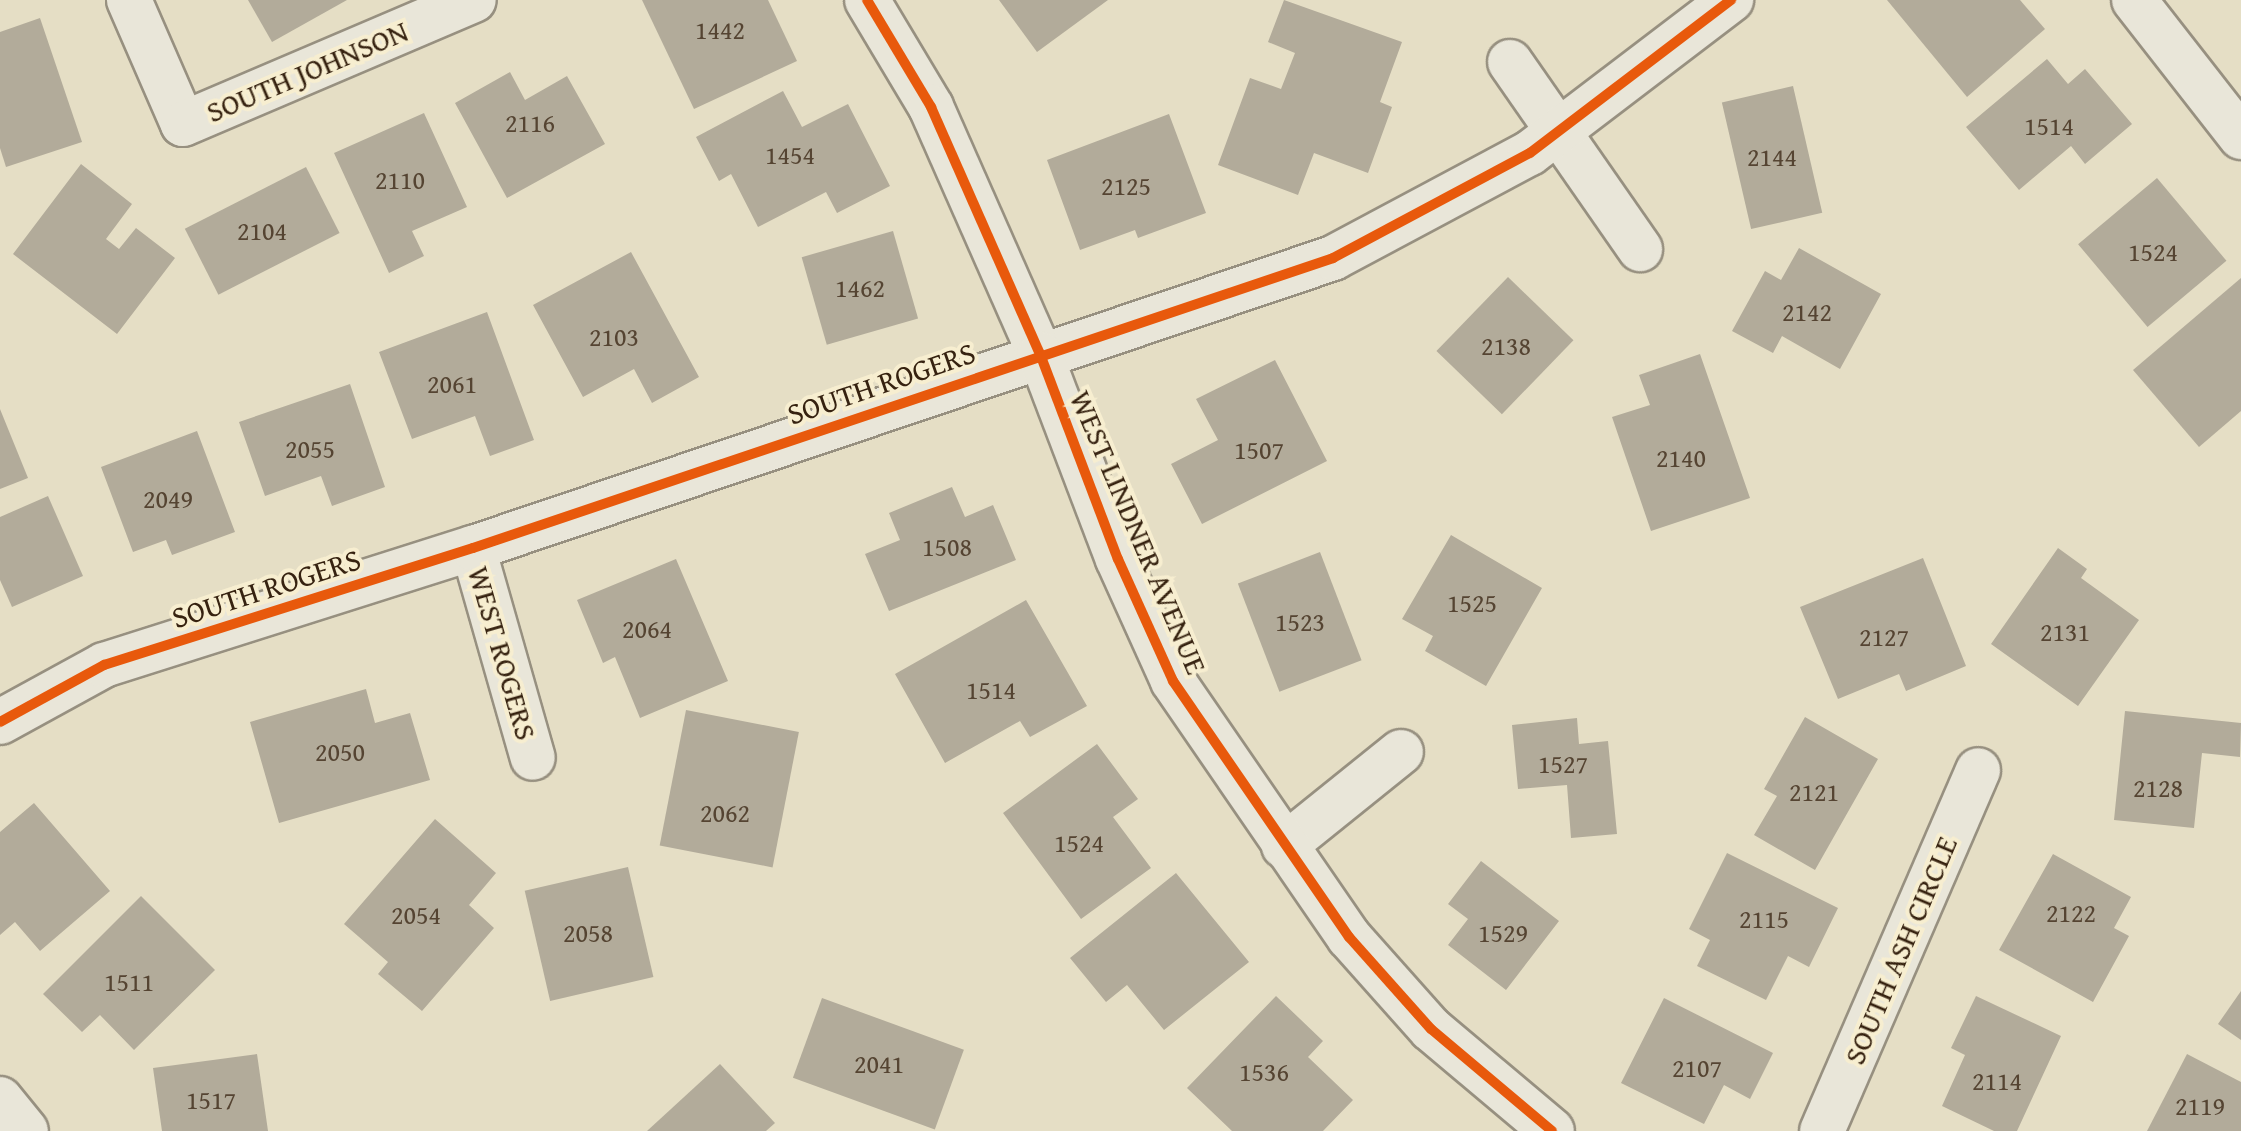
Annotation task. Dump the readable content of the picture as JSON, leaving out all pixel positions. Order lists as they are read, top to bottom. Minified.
{"streets":{"street":["SOUTH JOHNSON","SOUTH ROGERS","WEST LINDNER AVENUE","WEST ROGERS","SOUTH ASH CIRCLE"]},"crossings":[["SOUTH ROGERS","WEST LINDNER AVENUE"],["SOUTH ROGERS","WEST ROGERS"]],"house_numbers":["1442","2116","1514","1454","2144","2110","2125","2104","1524","1462","2142","2103","2138","2061","2055","1507","2140","2049","1508","1525","1523","2064","2131","2127","1514","2050","1527","2128","2121","2062","1524","2122","2054","2115","2058","1529","1511","2041","2107","1536","2114","1517","2119"]}
